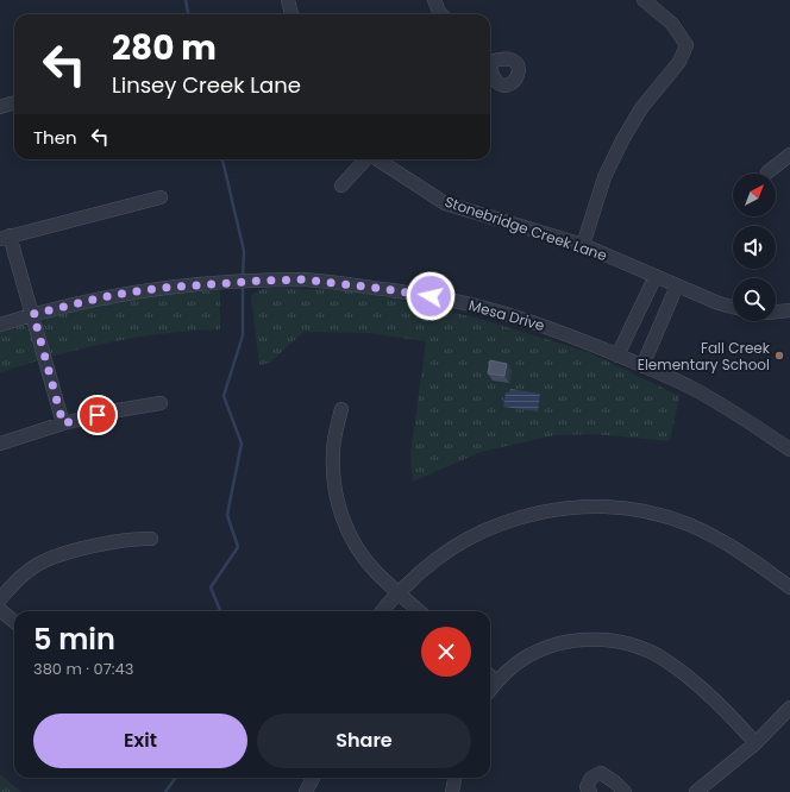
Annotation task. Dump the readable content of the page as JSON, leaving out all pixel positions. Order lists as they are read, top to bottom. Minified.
{"streets":{"street":["Stonebridge Creek Lane","Mesa Drive"]},"places":["Fall Creek Elementary School"],"north":"top right","page":{"turn":["280 m","Linsey Creek Lane"],"then":"Then","heading":["5 min","380 m · 07:43"],"buttons":["Exit","Share"]}}
